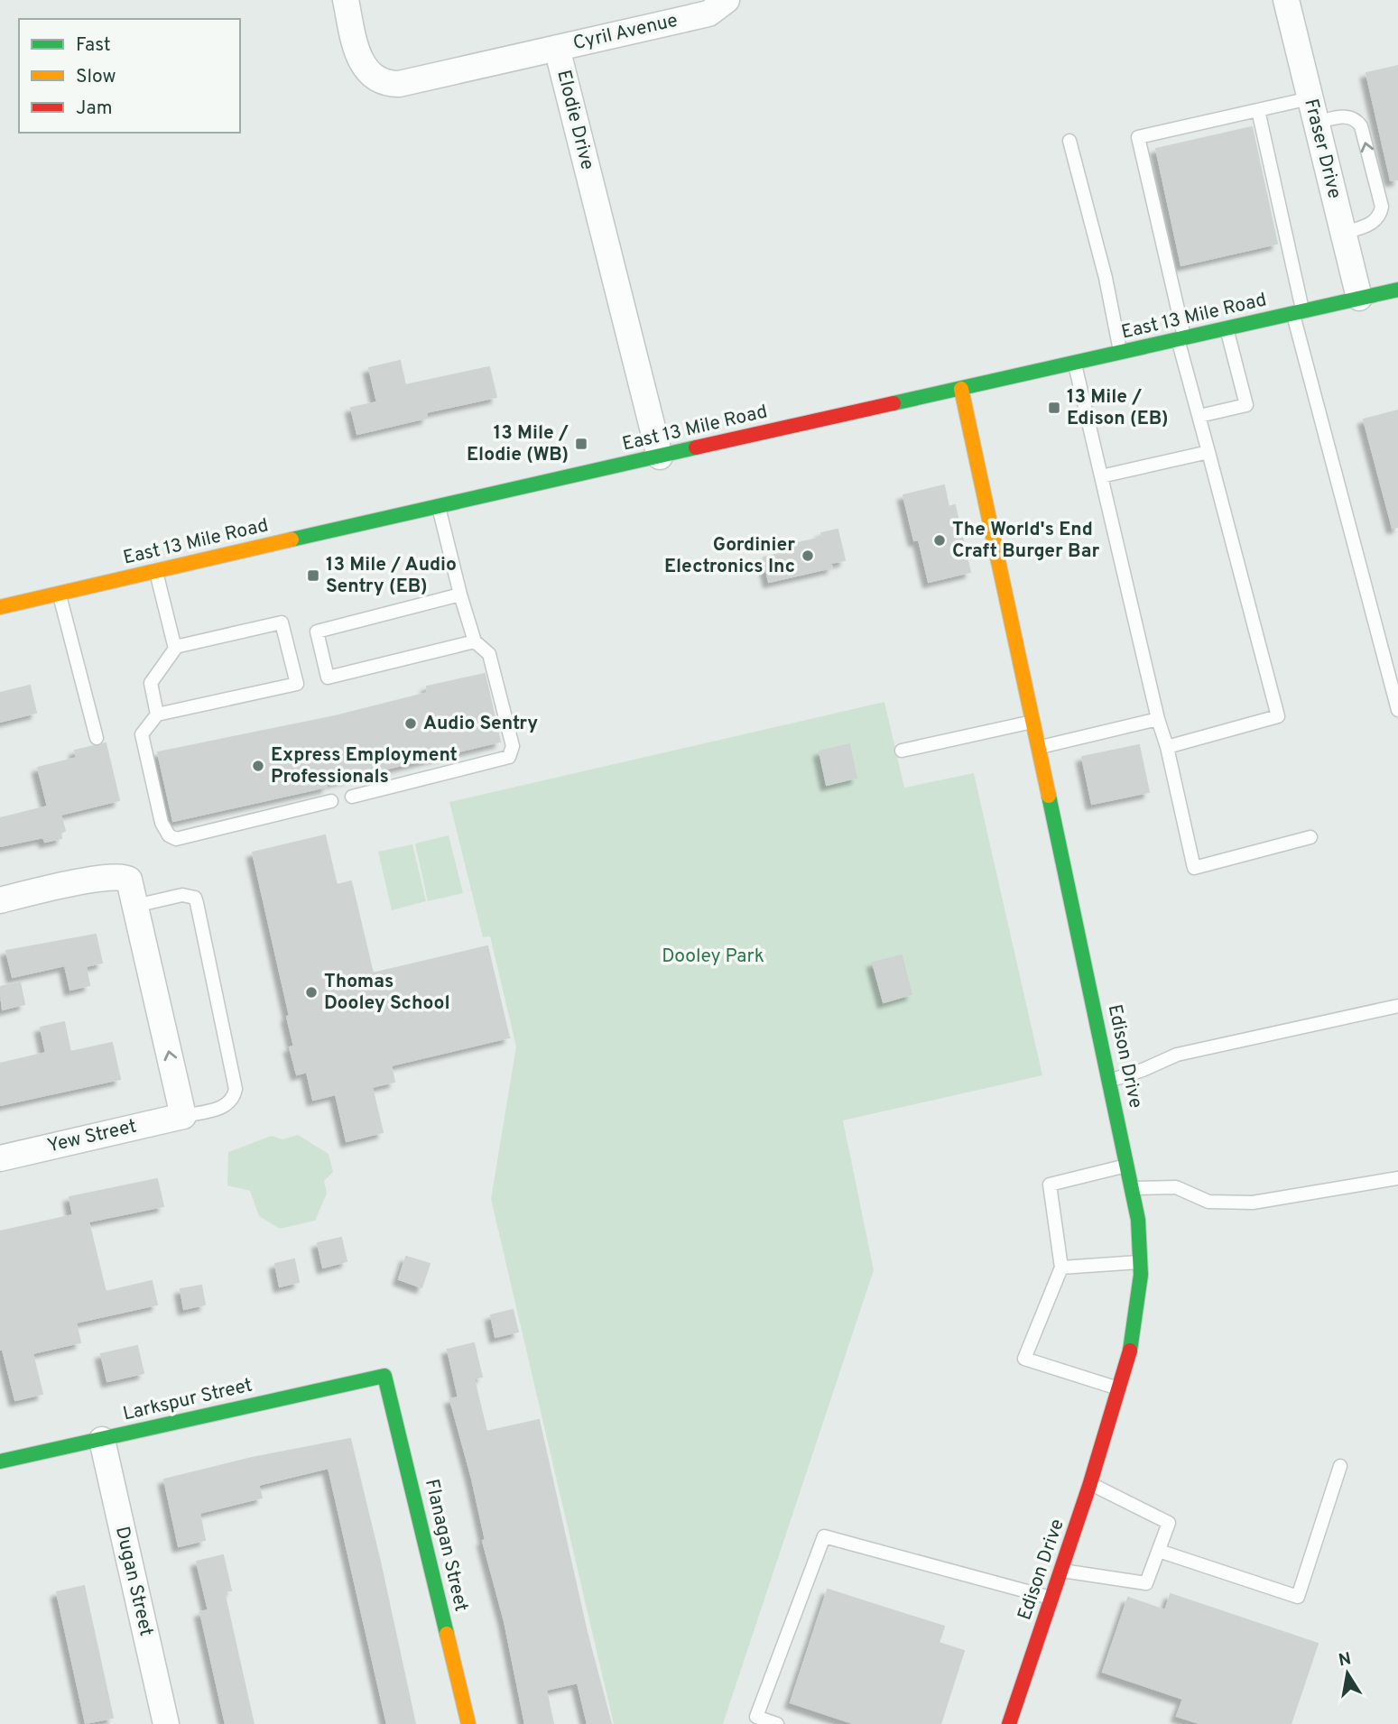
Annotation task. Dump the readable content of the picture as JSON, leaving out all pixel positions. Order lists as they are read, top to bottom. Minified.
{"streets":{"street":["Cyril Avenue","Elodie Drive","Fraser Drive","East 13 Mile Road","Edison Drive","Yew Street","Larkspur Street","Flanagan Street","Dugan Street"]},"crossings":[["Cyril Avenue","Elodie Drive"],["Elodie Drive","East 13 Mile Road"],["Fraser Drive","East 13 Mile Road"],["East 13 Mile Road","Edison Drive"],["Larkspur Street","Flanagan Street"],["Larkspur Street","Dugan Street"]],"parks":["Dooley Park"],"places":{"transit":["13 Mile / Edison (EB)","13 Mile / Elodie (WB)","13 Mile / Audio Sentry (EB)"],"other":["The World's End Craft Burger Bar","Gordinier Electronics Inc","Audio Sentry","Express Employment Professionals","Thomas Dooley School"]},"legend":["Fast","Slow","Jam"],"north":"top"}
